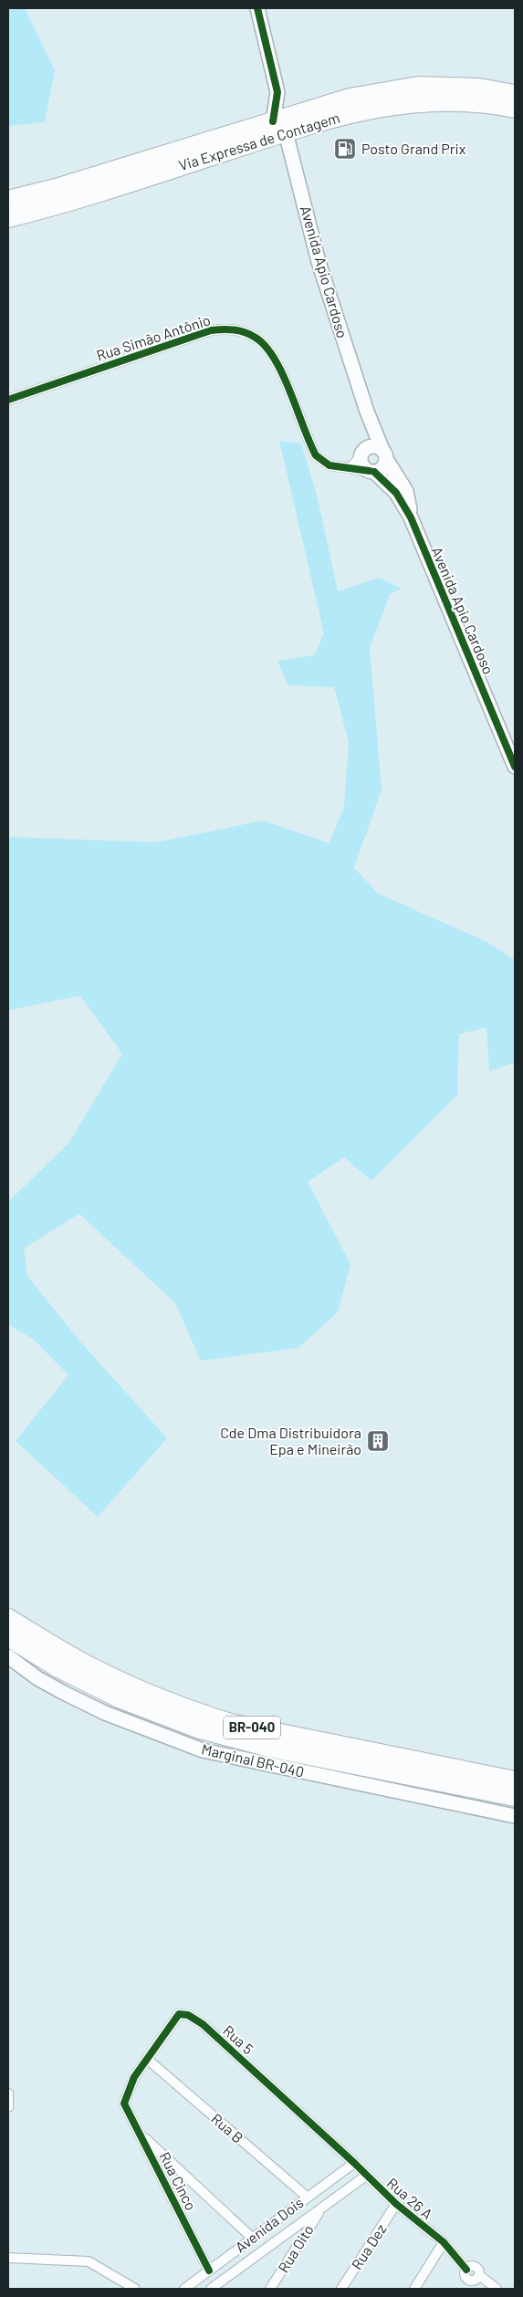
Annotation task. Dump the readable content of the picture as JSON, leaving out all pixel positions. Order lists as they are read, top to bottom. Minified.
{"streets":{"highway":["Via Expressa de Contagem","BR-040"],"street":["Avenida Apio Cardoso","Rua Simão Antônio","Marginal BR-040","Rua 5","Rua B","Rua Cinco","Rua 26 A","Avenida Dois","Rua Dez","Rua Oito"]},"crossings":[["Via Expressa de Contagem","Avenida Apio Cardoso"],["Avenida Apio Cardoso","Rua Simão Antônio"],["Rua 5","Rua B"],["Rua 5","Rua Cinco"],["Rua 5","Rua 26 A"],["Rua 5","Avenida Dois"],["Rua B","Avenida Dois"],["Rua Cinco","Avenida Dois"],["Rua 26 A","Avenida Dois"],["Rua 26 A","Rua Dez"],["Avenida Dois","Rua Oito"]],"places":{"fuel station":["Posto Grand Prix"],"building":["Cde Dma Distribuidora Epa e Mineirão"]}}
